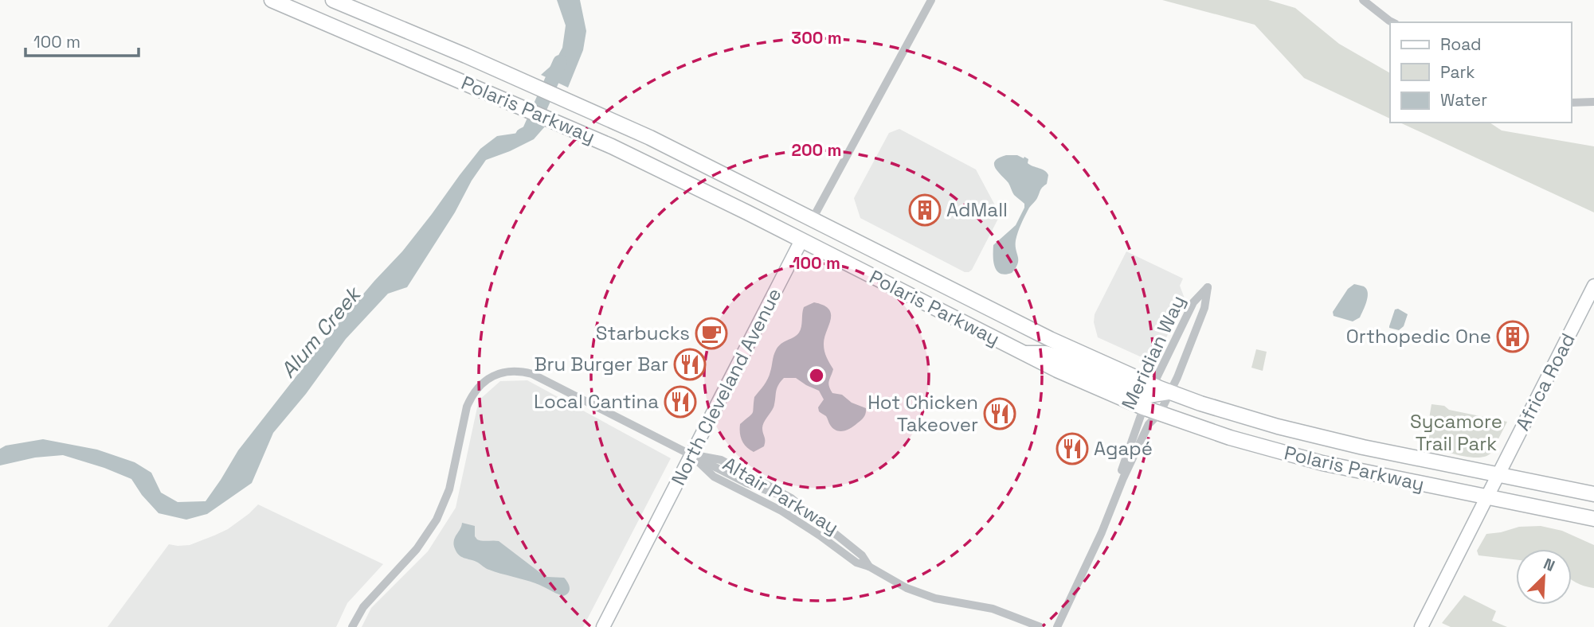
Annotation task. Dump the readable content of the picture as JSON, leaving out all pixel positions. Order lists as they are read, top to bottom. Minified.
{"streets":{"main road":["Polaris Parkway","Africa Road","North Cleveland Avenue"],"street":["Meridian Way","Altair Parkway"]},"crossings":[["Polaris Parkway","Meridian Way"],["Polaris Parkway","Africa Road"],["Polaris Parkway","North Cleveland Avenue"],["North Cleveland Avenue","Altair Parkway"]],"water":["Alum Creek"],"parks":["Sycamore Trail Park"],"places":{"building":["AdMall","Orthopedic One"],"cafe":["Starbucks"],"restaurant":["Bru Burger Bar","Local Cantina","Hot Chicken Takeover","Agapé"]},"legend":["Road","Park","Water"],"scale_bar":"100 m","north":"top right","rings":["300 m","200 m","100 m"]}
